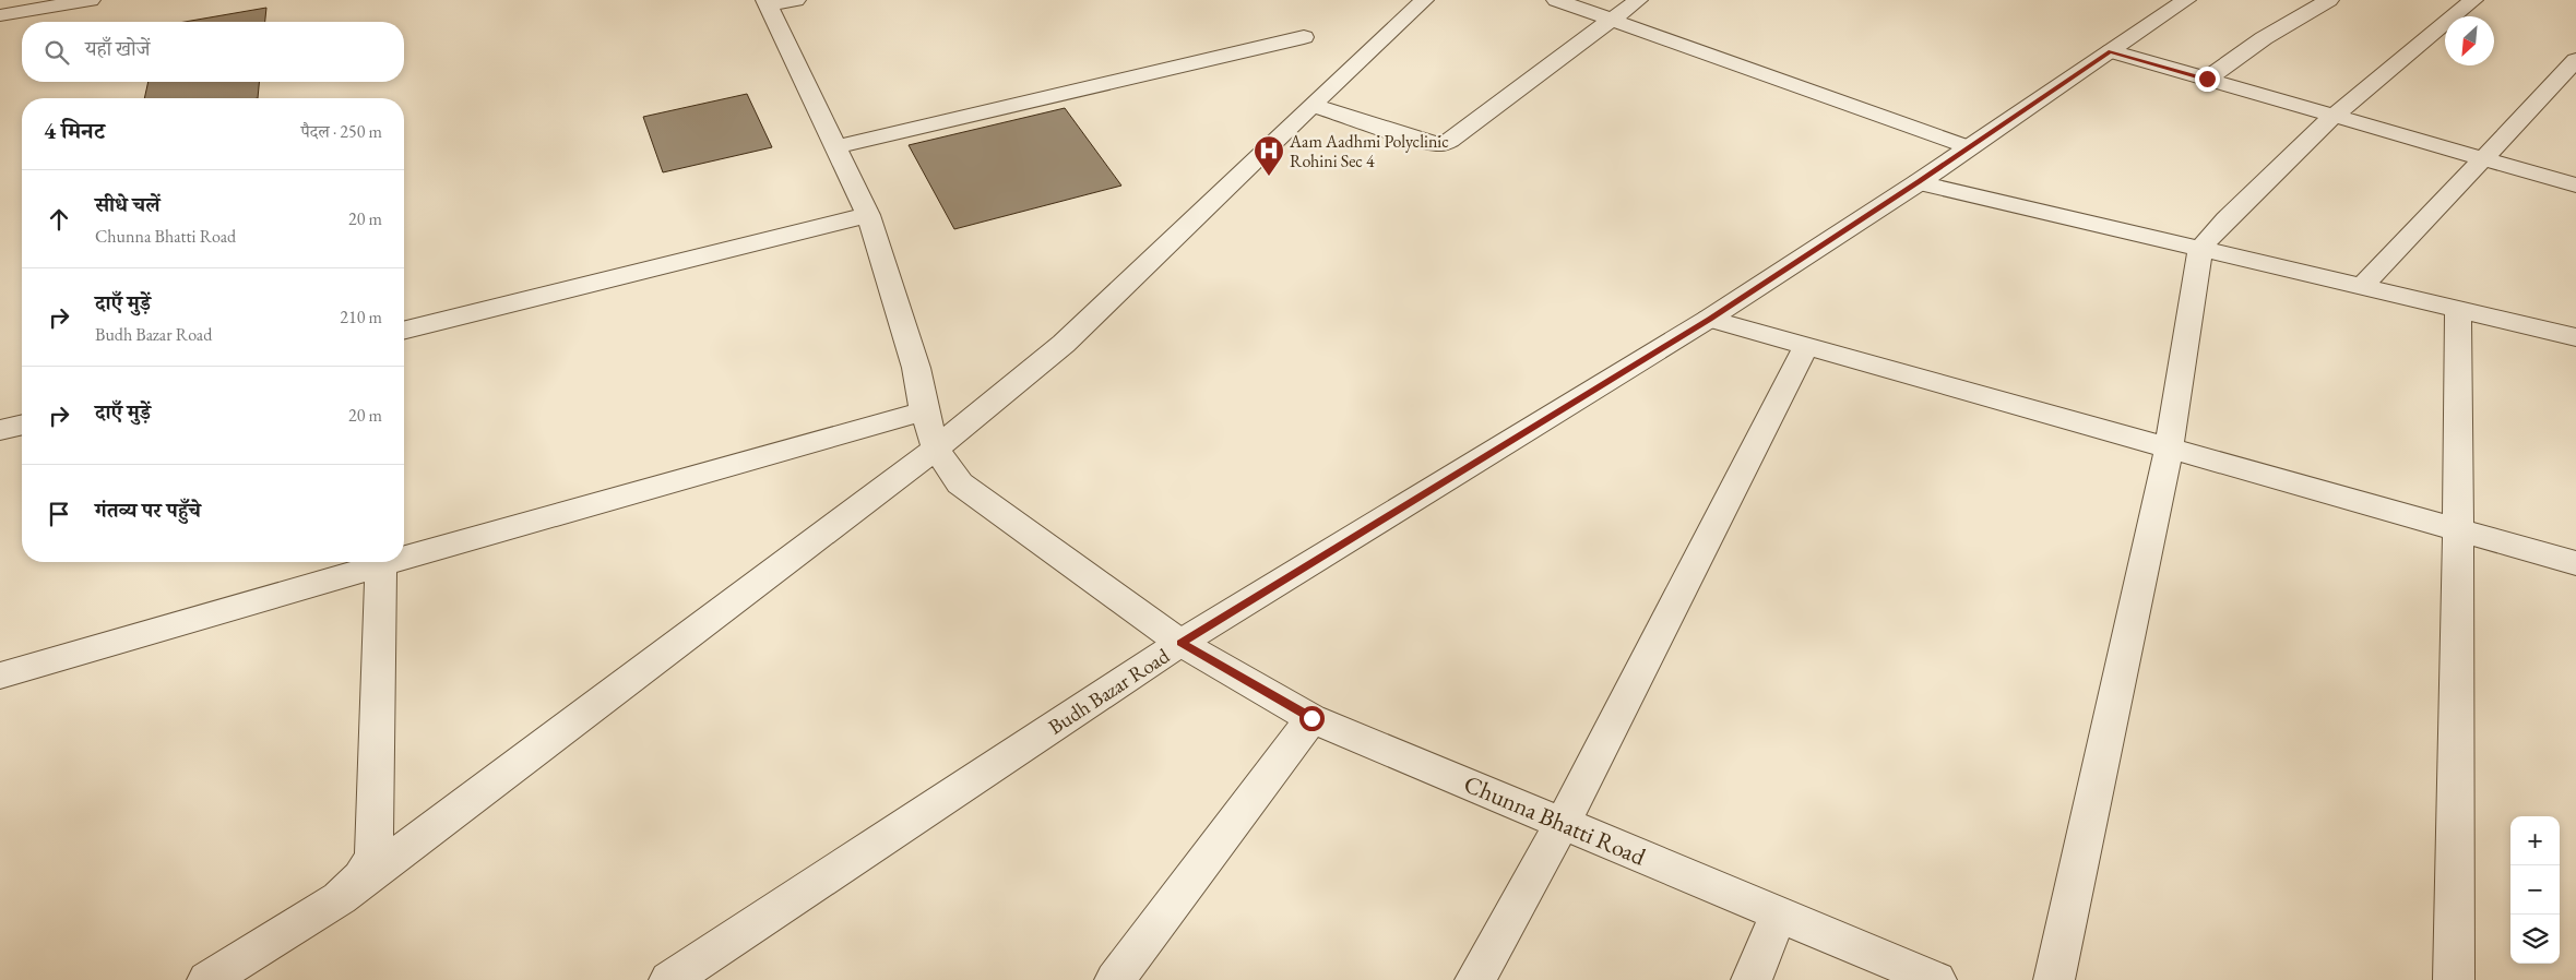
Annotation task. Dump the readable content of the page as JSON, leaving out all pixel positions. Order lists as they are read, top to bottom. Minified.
{"streets":{"street":["Budh Bazar Road","Chunna Bhatti Road"]},"crossings":[["Budh Bazar Road","Chunna Bhatti Road"]],"places":{"hospital":["Aam Aadhmi Polyclinic Rohini Sec 4"]},"north":"bottom left","page":{"search":"यहाँ खोजें","heading":["4 मिनट","पैदल · 250 m"],"list":[["सीधे चलें","Chunna Bhatti Road","20 m"],["दाएँ मुड़ें","Budh Bazar Road","210 m"],["दाएँ मुड़ें","20 m"],"गंतव्य पर पहुँचे"],"map_buttons":["+","−"]}}
